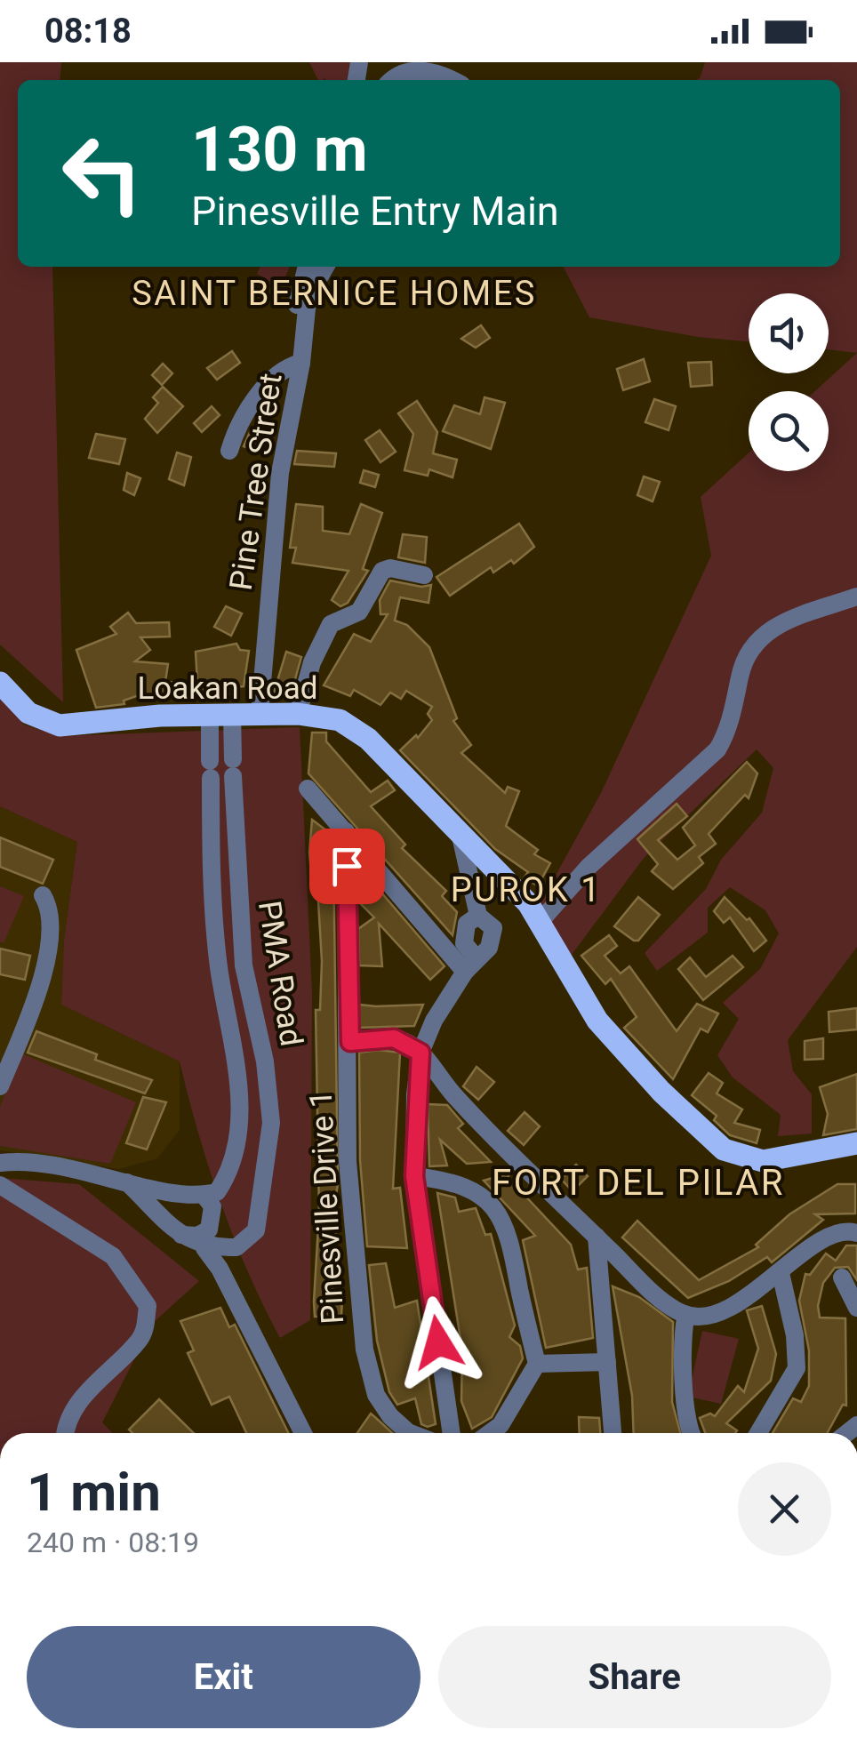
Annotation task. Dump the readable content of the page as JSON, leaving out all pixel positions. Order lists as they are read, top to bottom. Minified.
{"streets":{"main road":["Loakan Road"],"street":["Pine Tree Street","PMA Road","Pinesville Drive 1"]},"crossings":[["Pine Tree Street","Loakan Road"],["Loakan Road","PMA Road"]],"districts":["SAINT BERNICE HOMES","PUROK 1","FORT DEL PILAR"],"page":{"status":"08:18","turn":["130 m","Pinesville Entry Main"],"heading":["1 min","240 m · 08:19"],"buttons":["Exit","Share"]}}
